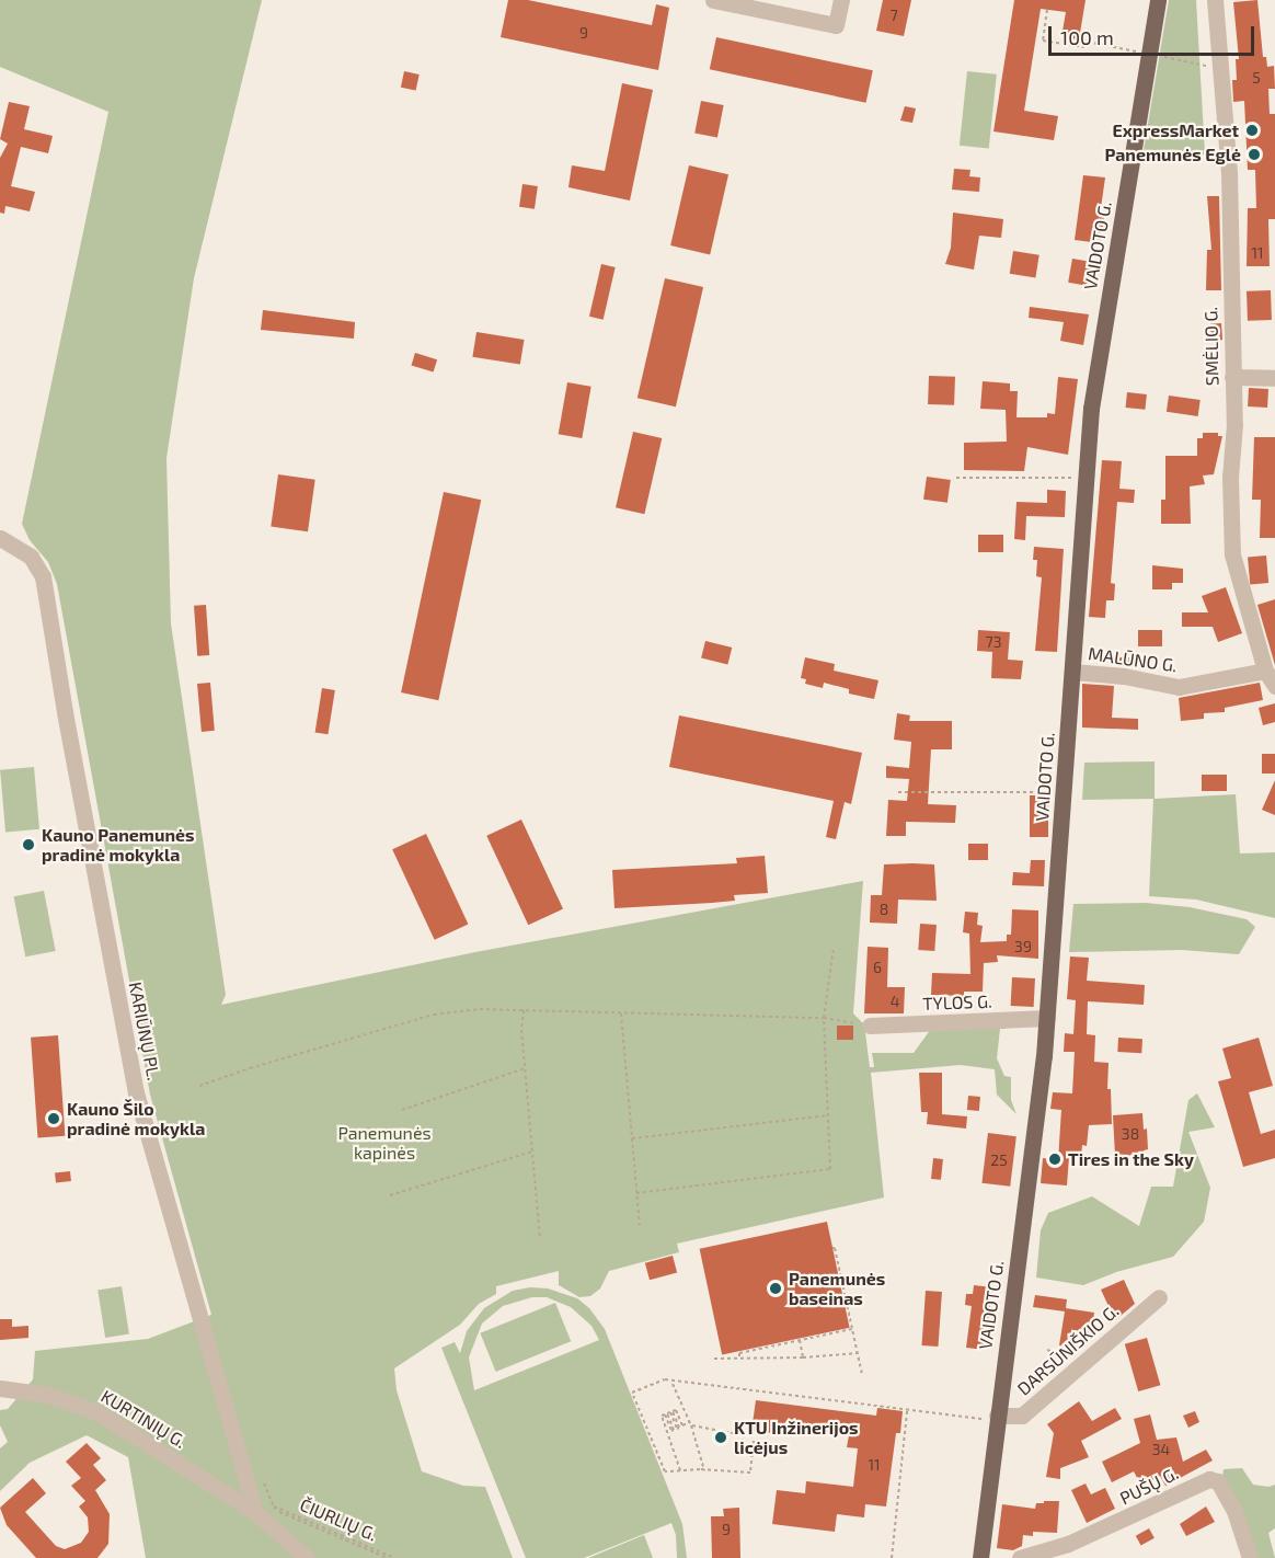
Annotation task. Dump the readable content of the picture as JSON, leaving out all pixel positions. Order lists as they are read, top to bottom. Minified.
{"streets":{"main road":["VAIDOTO G."],"street":["SMĖLIO G.","MALŪNO G.","TYLOS G.","KARIŪNŲ PL.","DARSŪNIŠKIO G.","KURTINIŲ G.","PUŠŲ G."],"path":["ČIURLIŲ G."]},"crossings":[["VAIDOTO G.","MALŪNO G."],["VAIDOTO G.","TYLOS G."],["VAIDOTO G.","DARSŪNIŠKIO G."],["SMĖLIO G.","MALŪNO G."],["KARIŪNŲ PL.","KURTINIŲ G."]],"parks":["Panemunės kapinės"],"places":["ExpressMarket","Panemunės Eglė","Kauno Panemunės pradinė mokykla","Kauno Šilo pradinė mokykla","Tires in the Sky","Panemunės baseinas","KTU Inžinerijos licėjus"],"house_numbers":["7","9","5","11","73","8","39","6","4","38","25","34","11","9"],"scale_bar":"100 m"}
